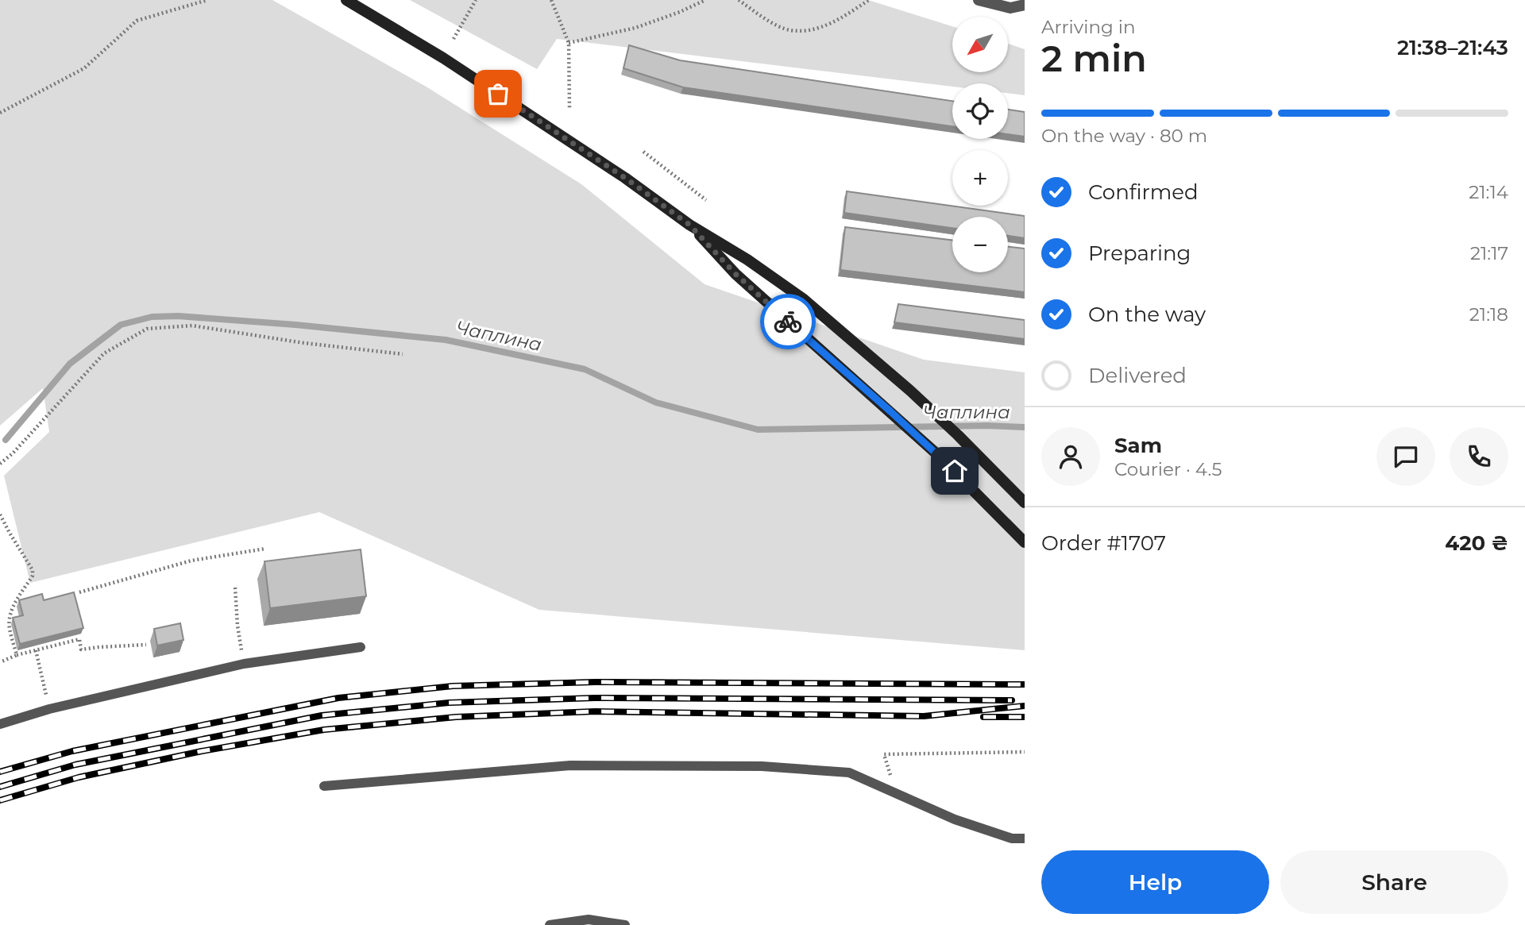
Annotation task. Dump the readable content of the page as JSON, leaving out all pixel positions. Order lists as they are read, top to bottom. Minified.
{"water":["Чаплина"],"north":"bottom left","page":{"heading":["2 min","Arriving in","21:38–21:43"],"panel":["Sam","Courier · 4.5","Order #1707","420 ₴"],"map_buttons":["+","−"],"bar":"On the way · 80 m","list":[["Confirmed","21:14"],["Preparing","21:17"],["On the way","21:18"],"Delivered"],"buttons":["Help","Share"]}}
